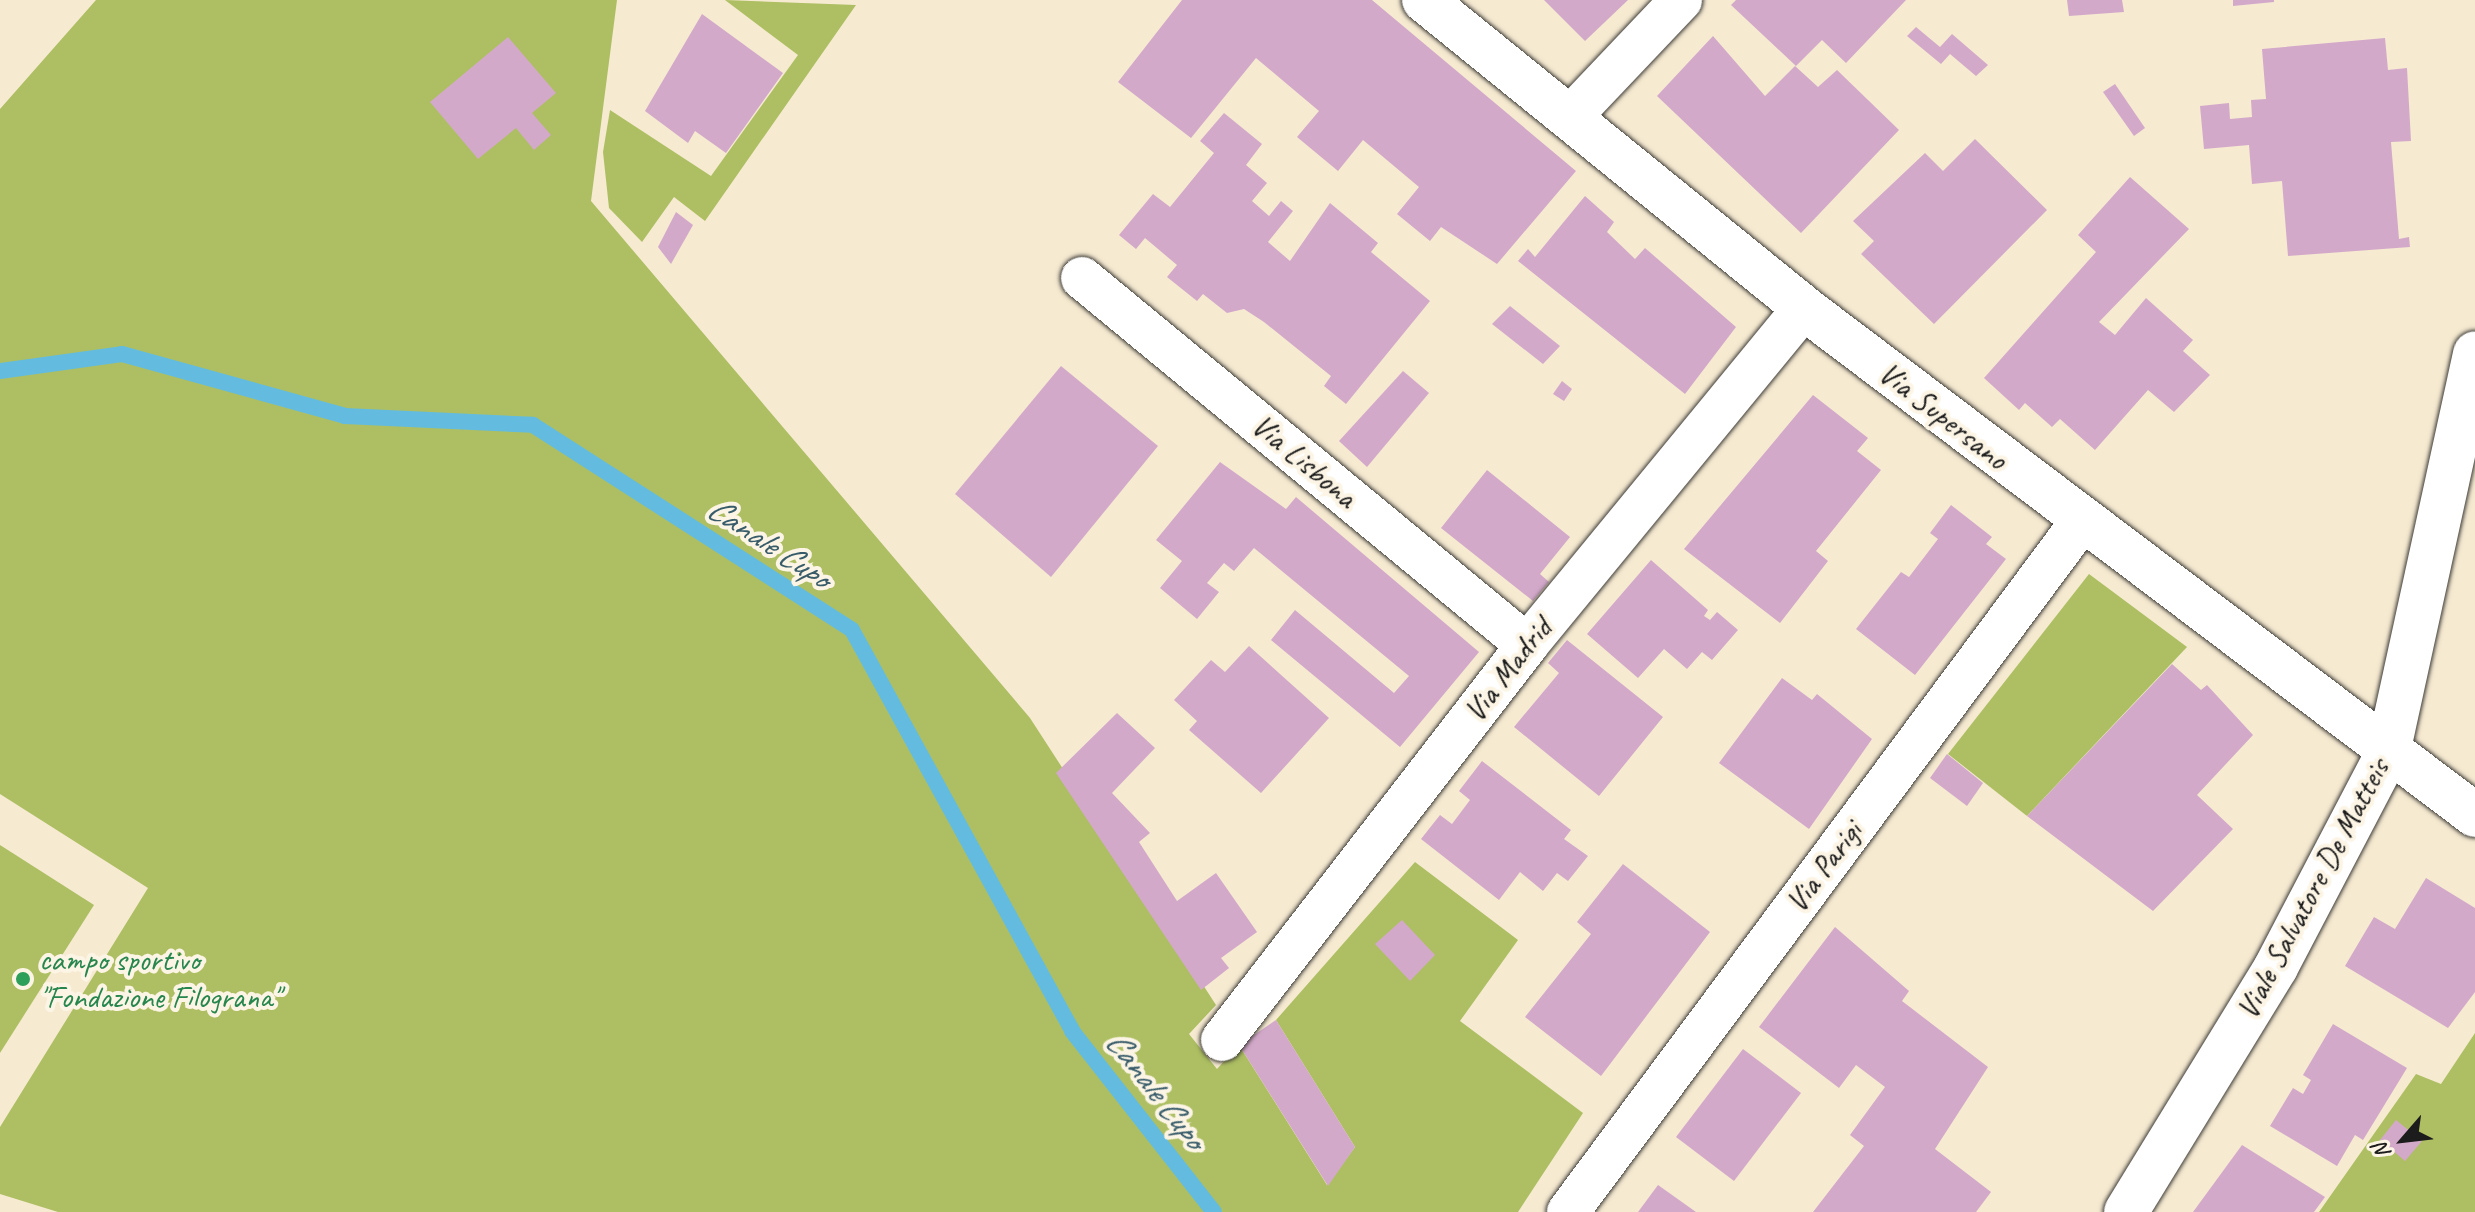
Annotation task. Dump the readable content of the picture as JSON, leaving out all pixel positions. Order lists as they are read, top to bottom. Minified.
{"streets":{"street":["Via Supersano","Via Lisbona","Via Madrid","Via Parigi","Viale Salvatore De Matteis"]},"crossings":[["Via Supersano","Via Madrid"],["Via Supersano","Via Parigi"],["Via Supersano","Viale Salvatore De Matteis"],["Via Lisbona","Via Madrid"]],"water":["Canale Cupo"],"places":["campo sportivo \"Fondazione Filograna\""],"north":"bottom left"}
